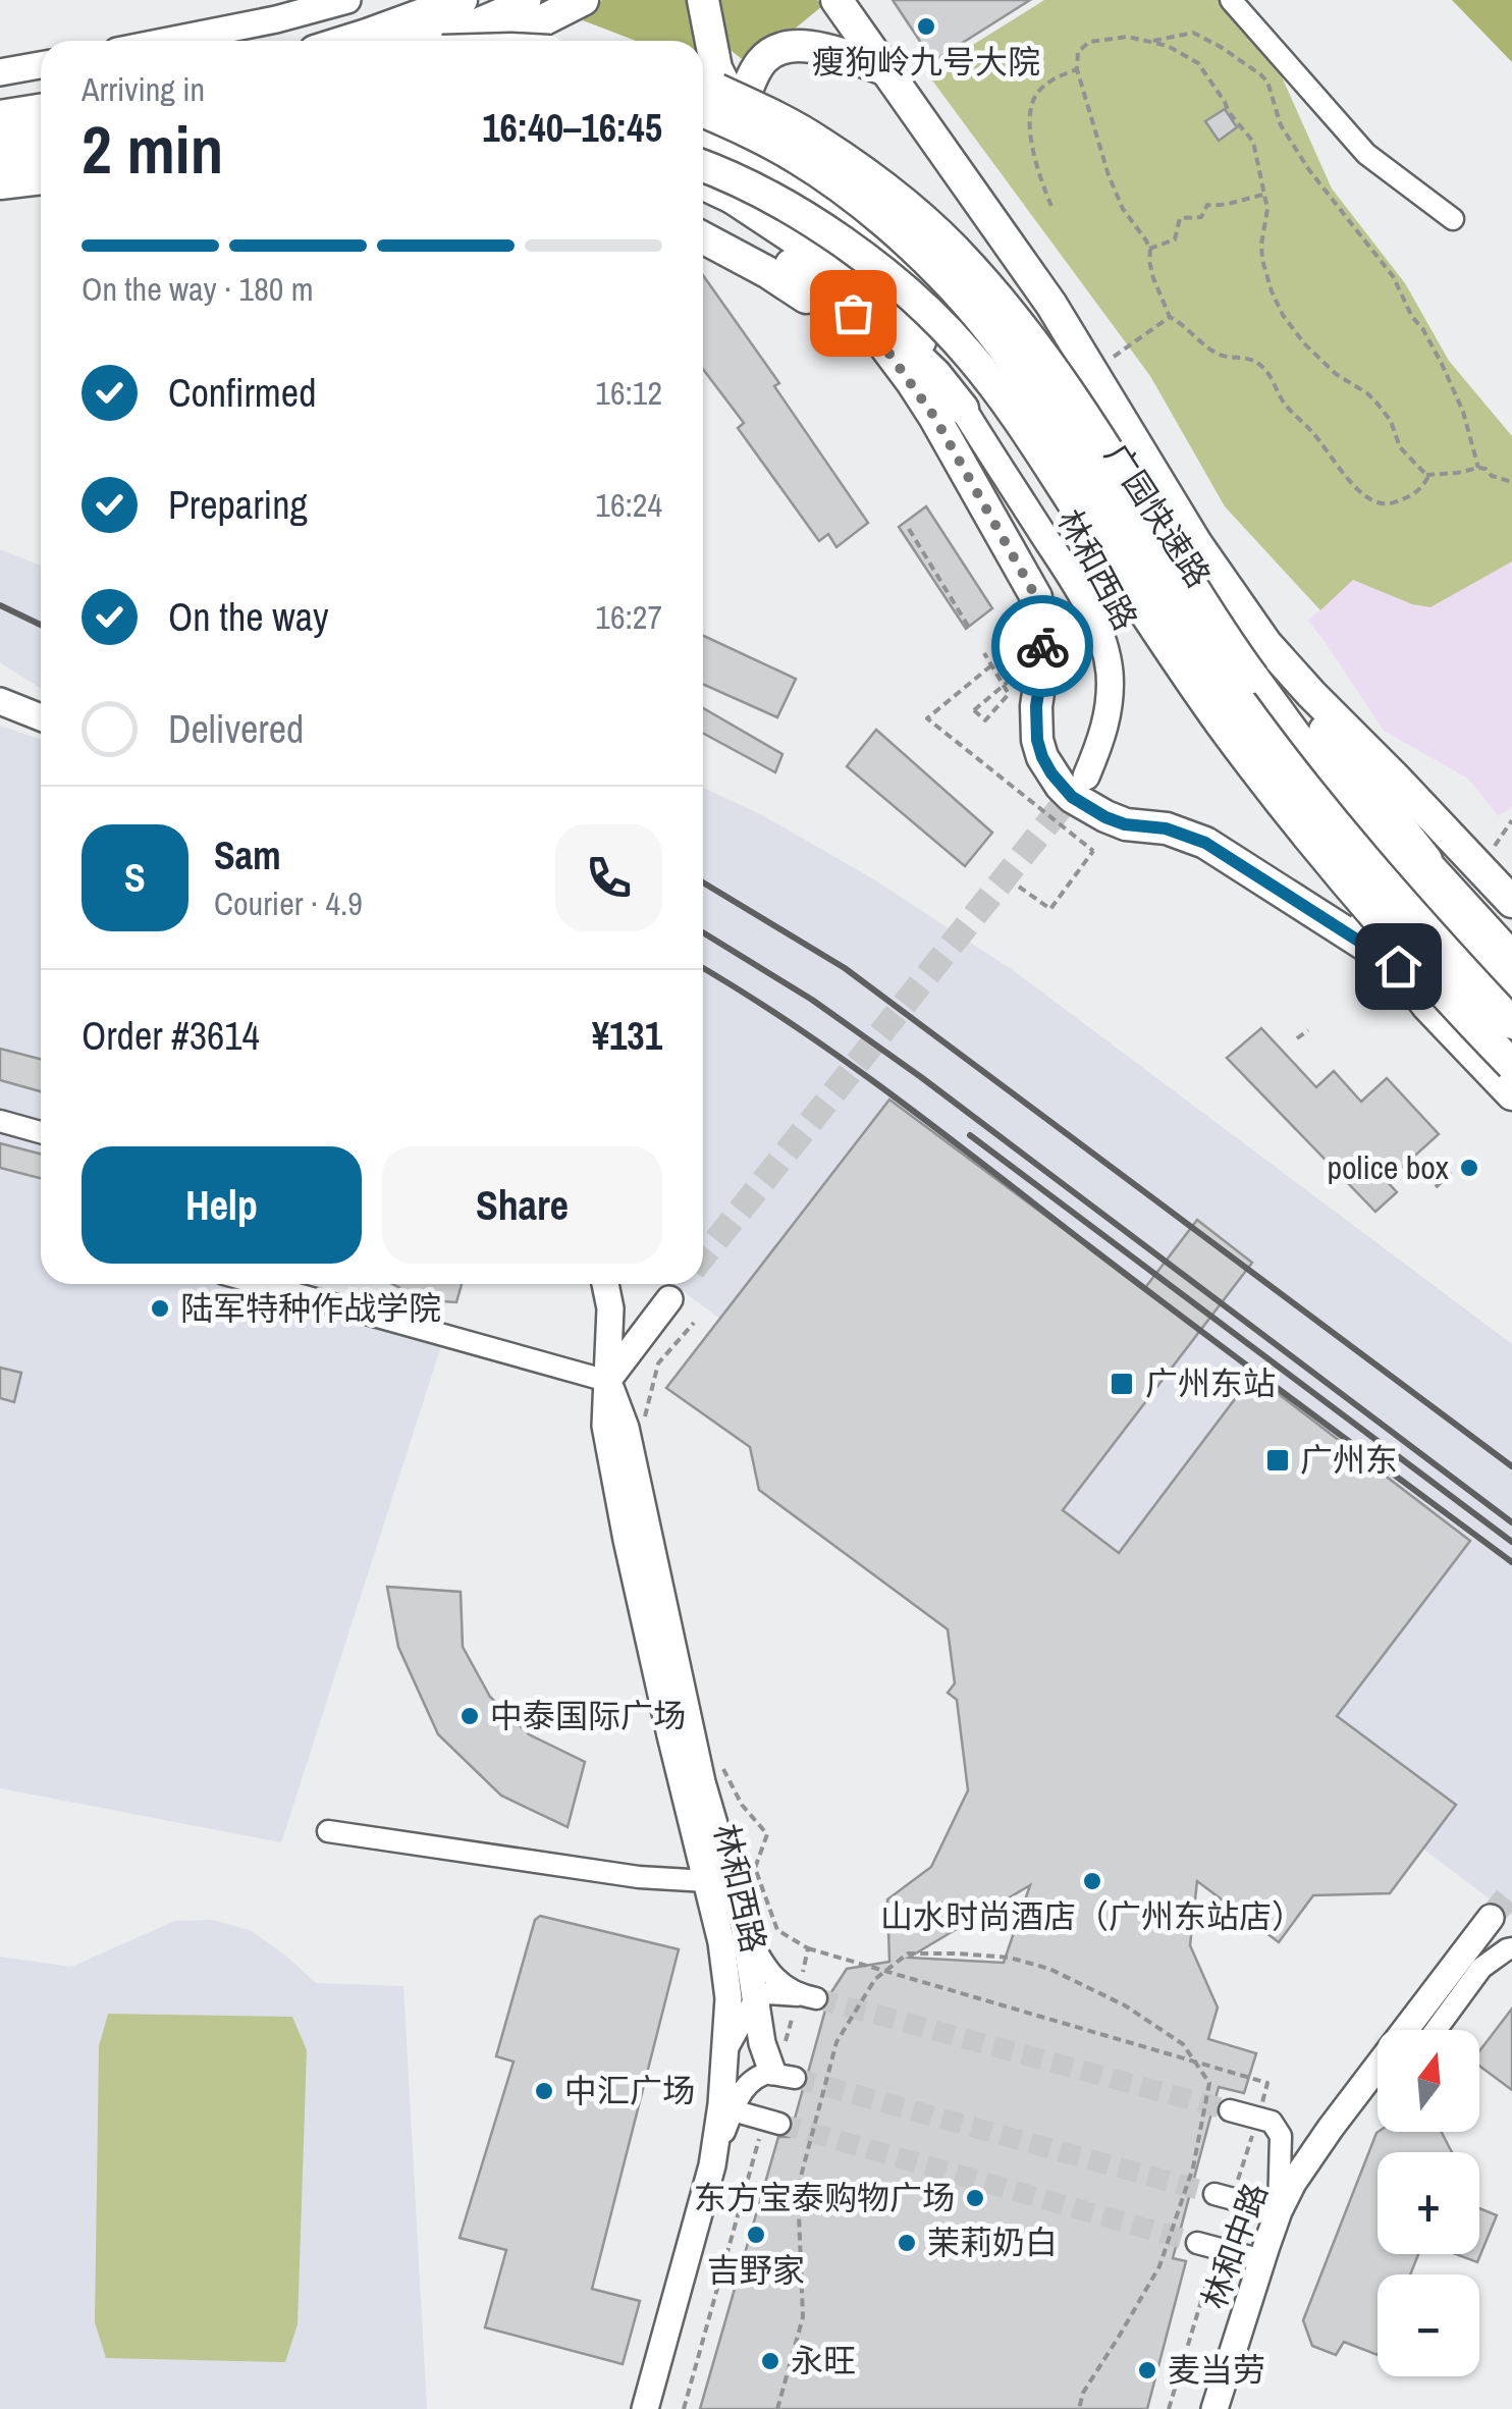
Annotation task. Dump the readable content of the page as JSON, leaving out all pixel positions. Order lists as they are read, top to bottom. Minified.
{"streets":{"highway":["广园快速路"],"main road":["林和西路","林和中路"]},"places":{"other":["瘦狗岭九号大院","police box","陆军特种作战学院","中泰国际广场","山水时尚酒店（广州东站店）","中汇广场","东方宝泰购物广场","吉野家","茉莉奶白","永旺","麦当劳"],"transit":["广州东站","广州东"]},"north":"top","page":{"heading":["2 min","Arriving in","16:40–16:45"],"panel":["Sam","Courier · 4.9","Order #3614","¥131"],"bar":"On the way · 180 m","list":[["Confirmed","16:12"],["Preparing","16:24"],["On the way","16:27"],"Delivered"],"round":"S","buttons":["Help","Share"],"map_buttons":["+","−"]}}
